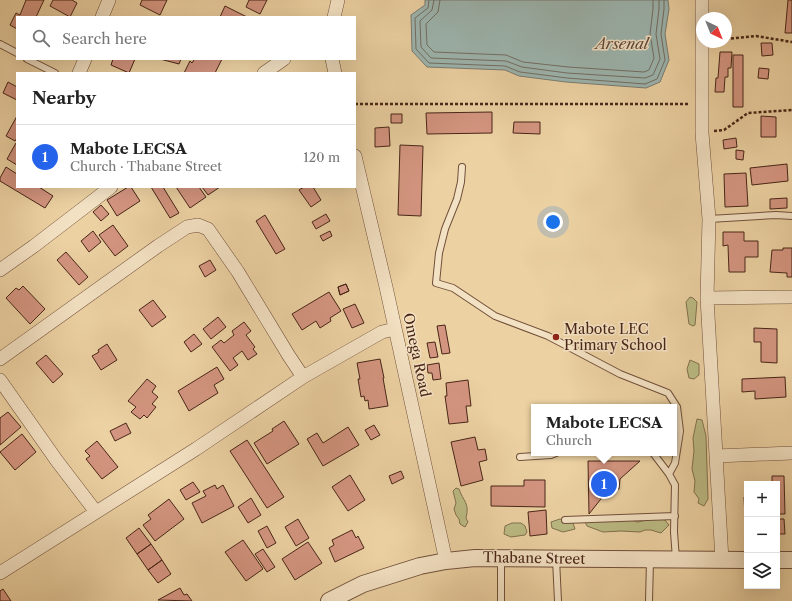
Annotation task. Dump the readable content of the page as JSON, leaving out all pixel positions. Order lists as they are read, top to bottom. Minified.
{"streets":{"street":["Omega Road","Thabane Street"]},"crossings":[["Omega Road","Thabane Street"]],"water":["Arsenal"],"places":["Mabote LEC Primary School"],"north":"bottom right","page":{"search":"Search here","heading":"Nearby","list":[{"mark":"1","name":"Mabote LECSA","note":"Church · Thabane Street","value":"120 m"}],"popup":["Mabote LECSA","Church"],"pins":"1","map_buttons":["+","−"]}}
